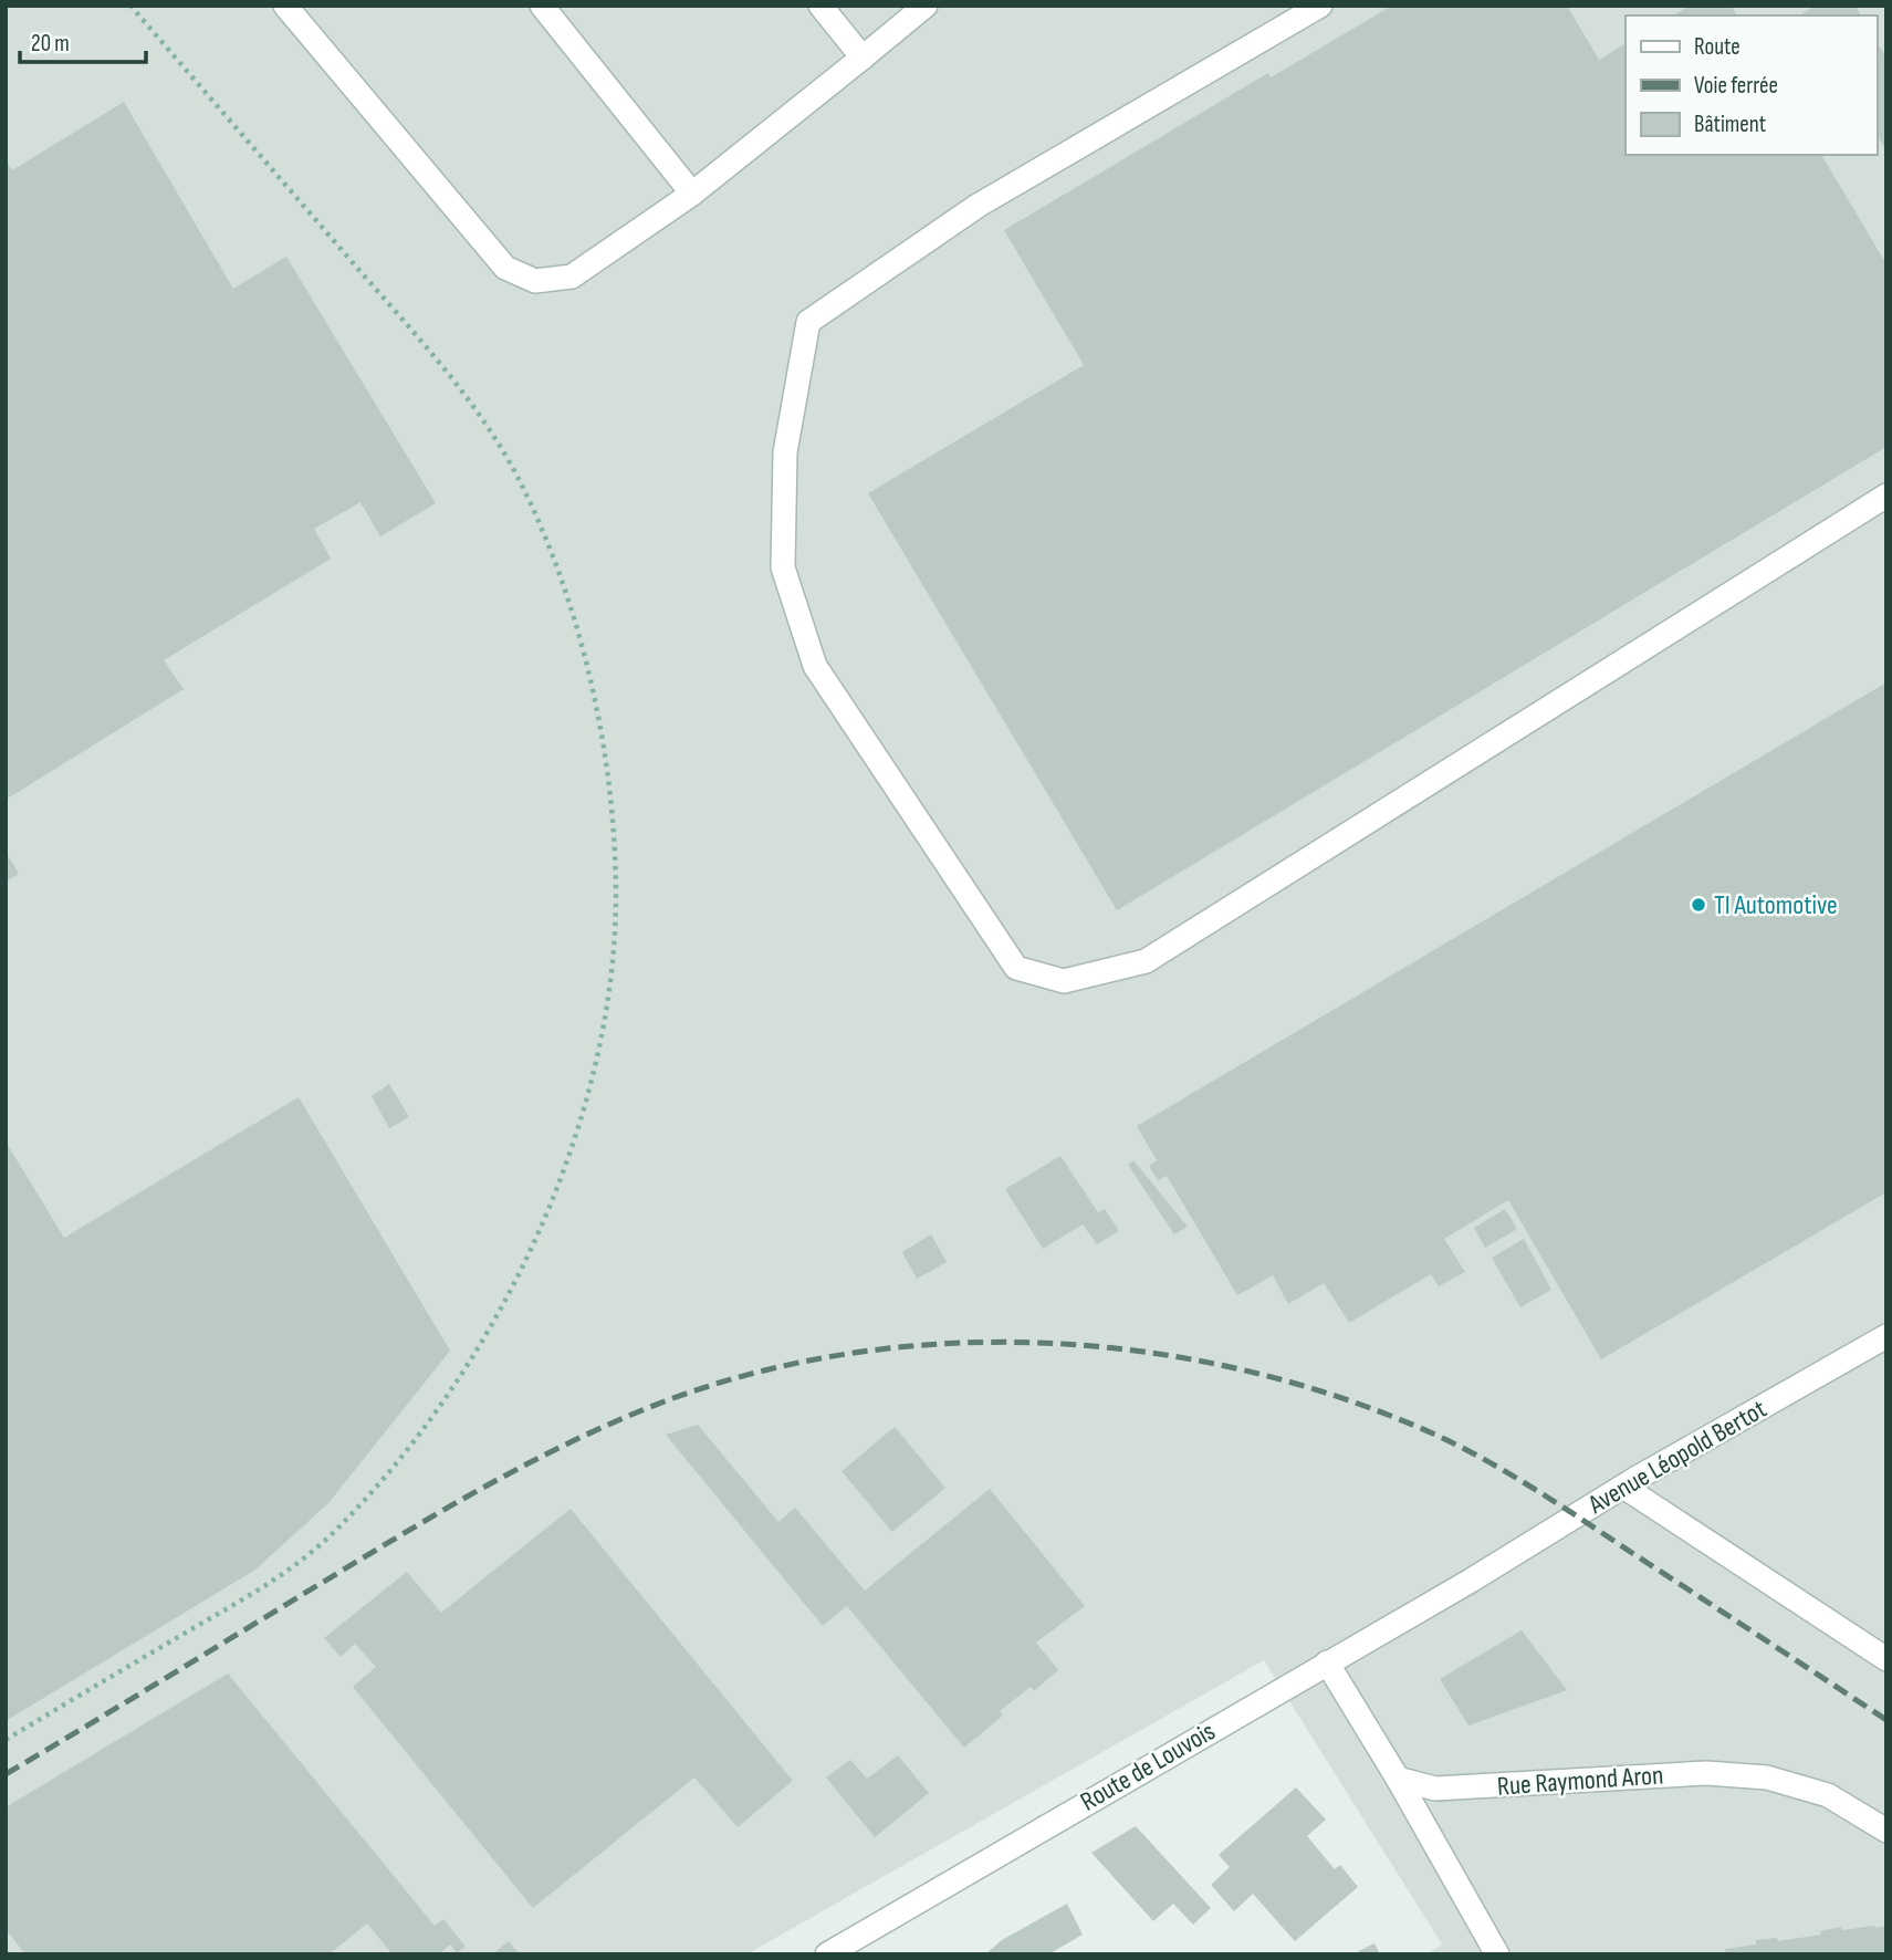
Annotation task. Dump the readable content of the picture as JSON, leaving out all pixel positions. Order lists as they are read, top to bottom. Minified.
{"streets":{"street":["Avenue Léopold Bertot","Route de Louvois","Rue Raymond Aron"]},"crossings":[["Avenue Léopold Bertot","Route de Louvois"]],"places":["TI Automotive"],"legend":["Route","Voie ferrée","Bâtiment"],"scale_bar":"20 m"}
